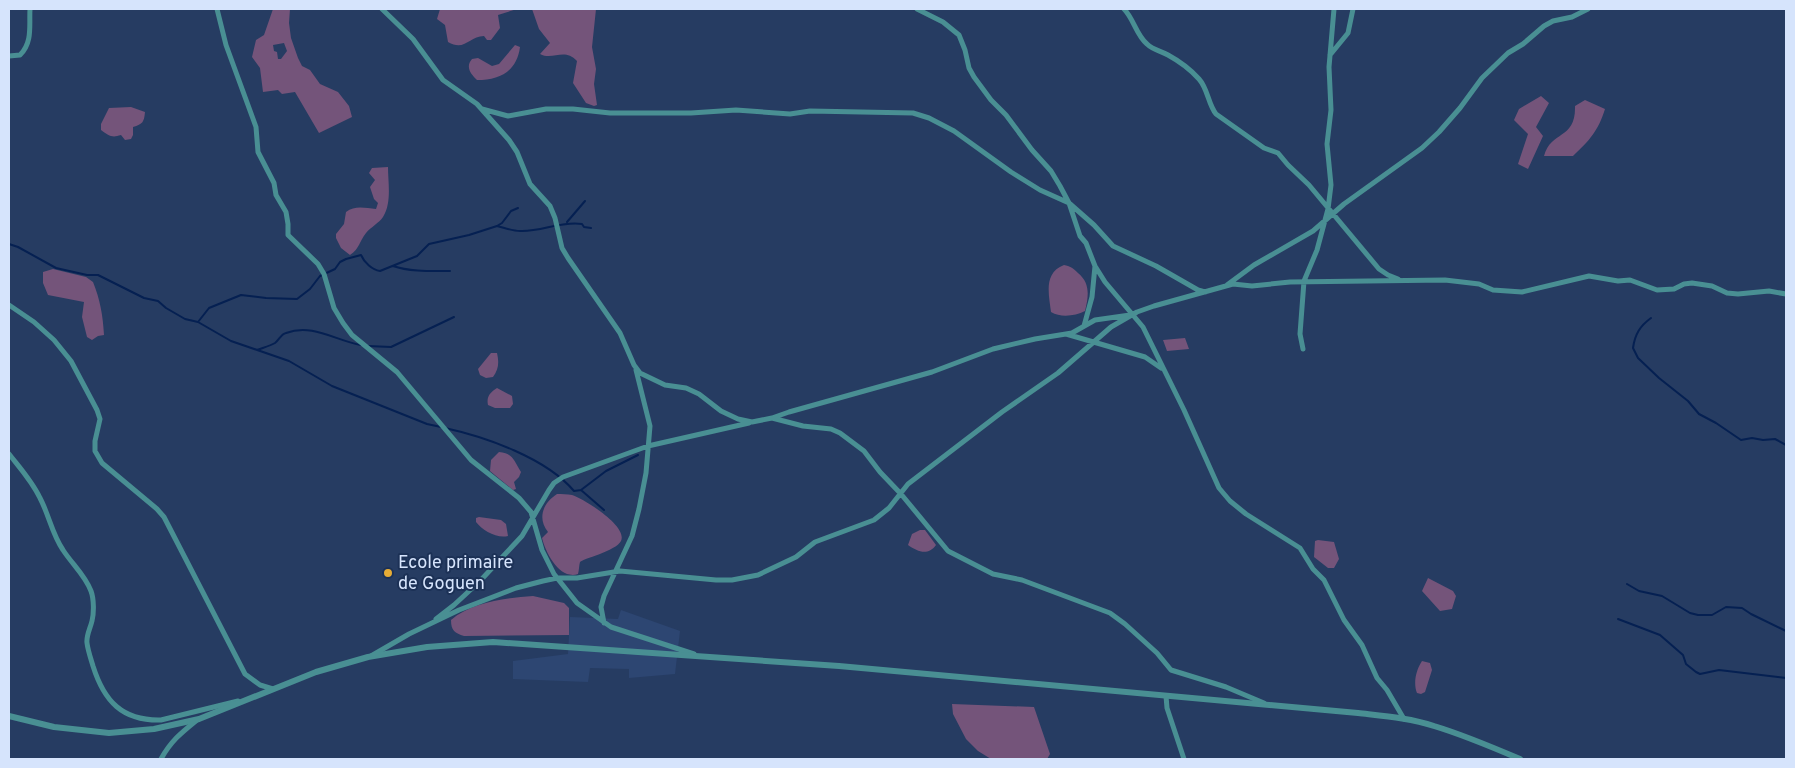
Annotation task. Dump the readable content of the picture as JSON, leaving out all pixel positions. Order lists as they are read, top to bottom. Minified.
{"places":["Ecole primaire de Goguen"]}
